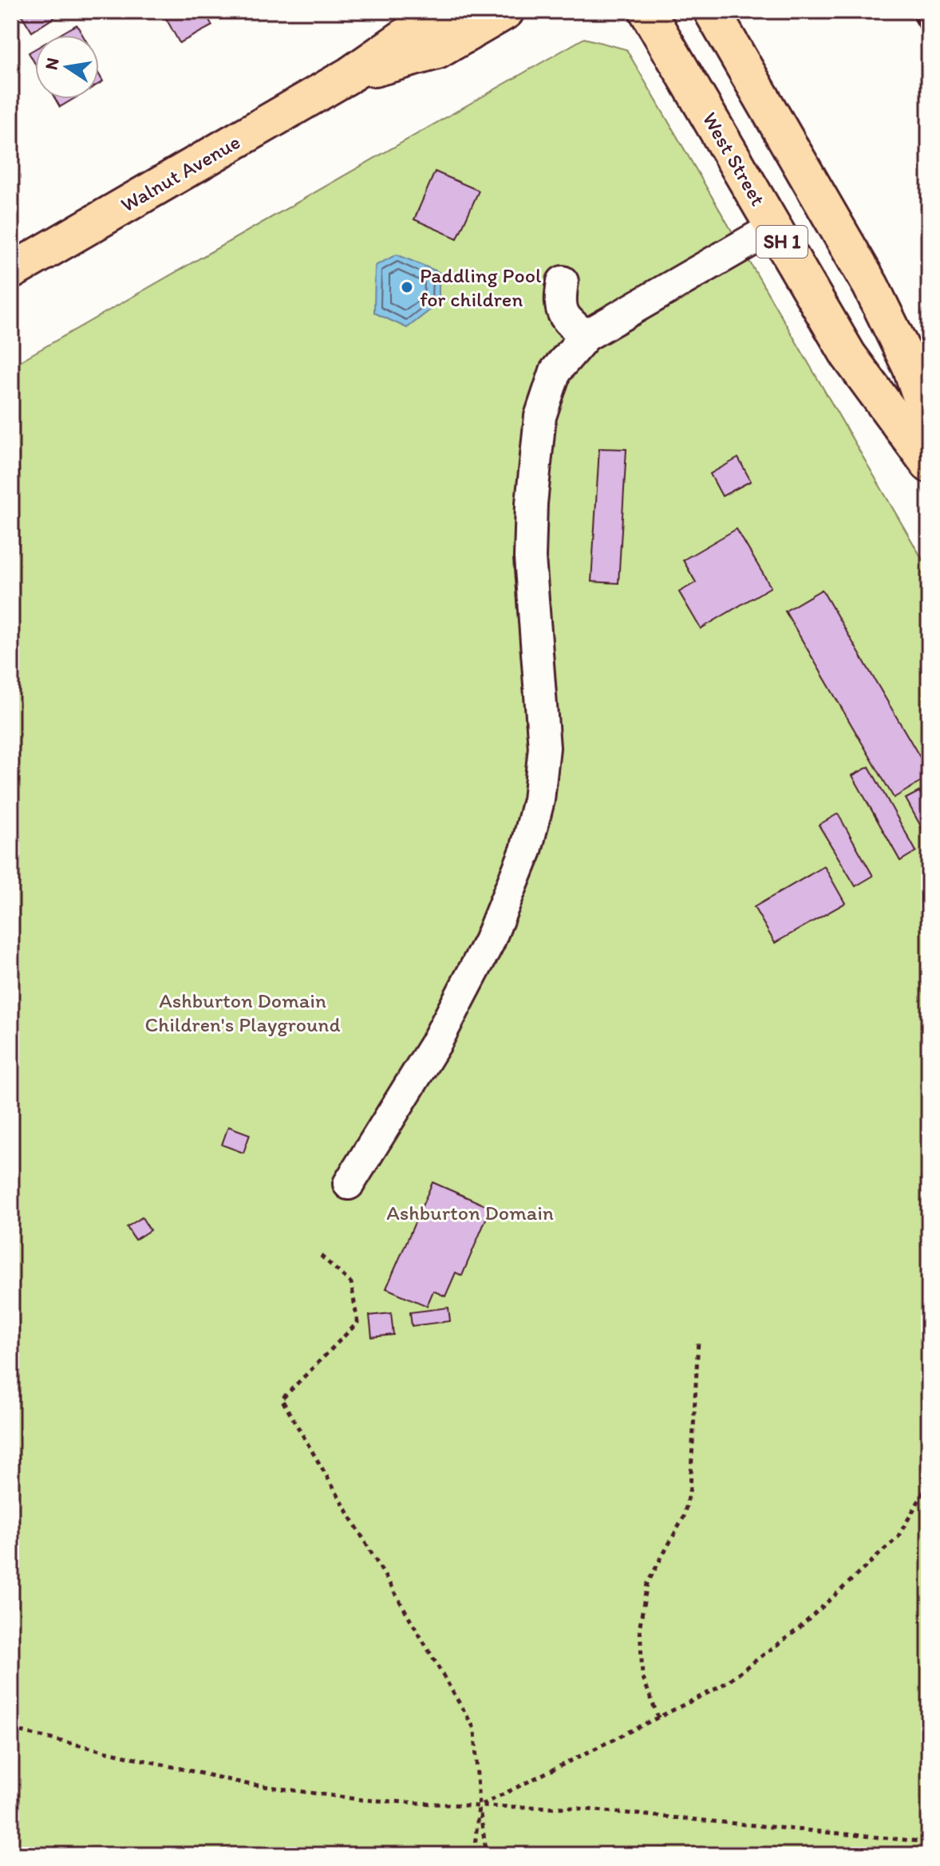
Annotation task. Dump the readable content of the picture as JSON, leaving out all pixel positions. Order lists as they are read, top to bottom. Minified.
{"streets":{"main road":["West Street","Walnut Avenue","SH 1"]},"parks":["Ashburton Domain Children's Playground","Ashburton Domain"],"places":["Paddling Pool for children"],"north":"left"}
